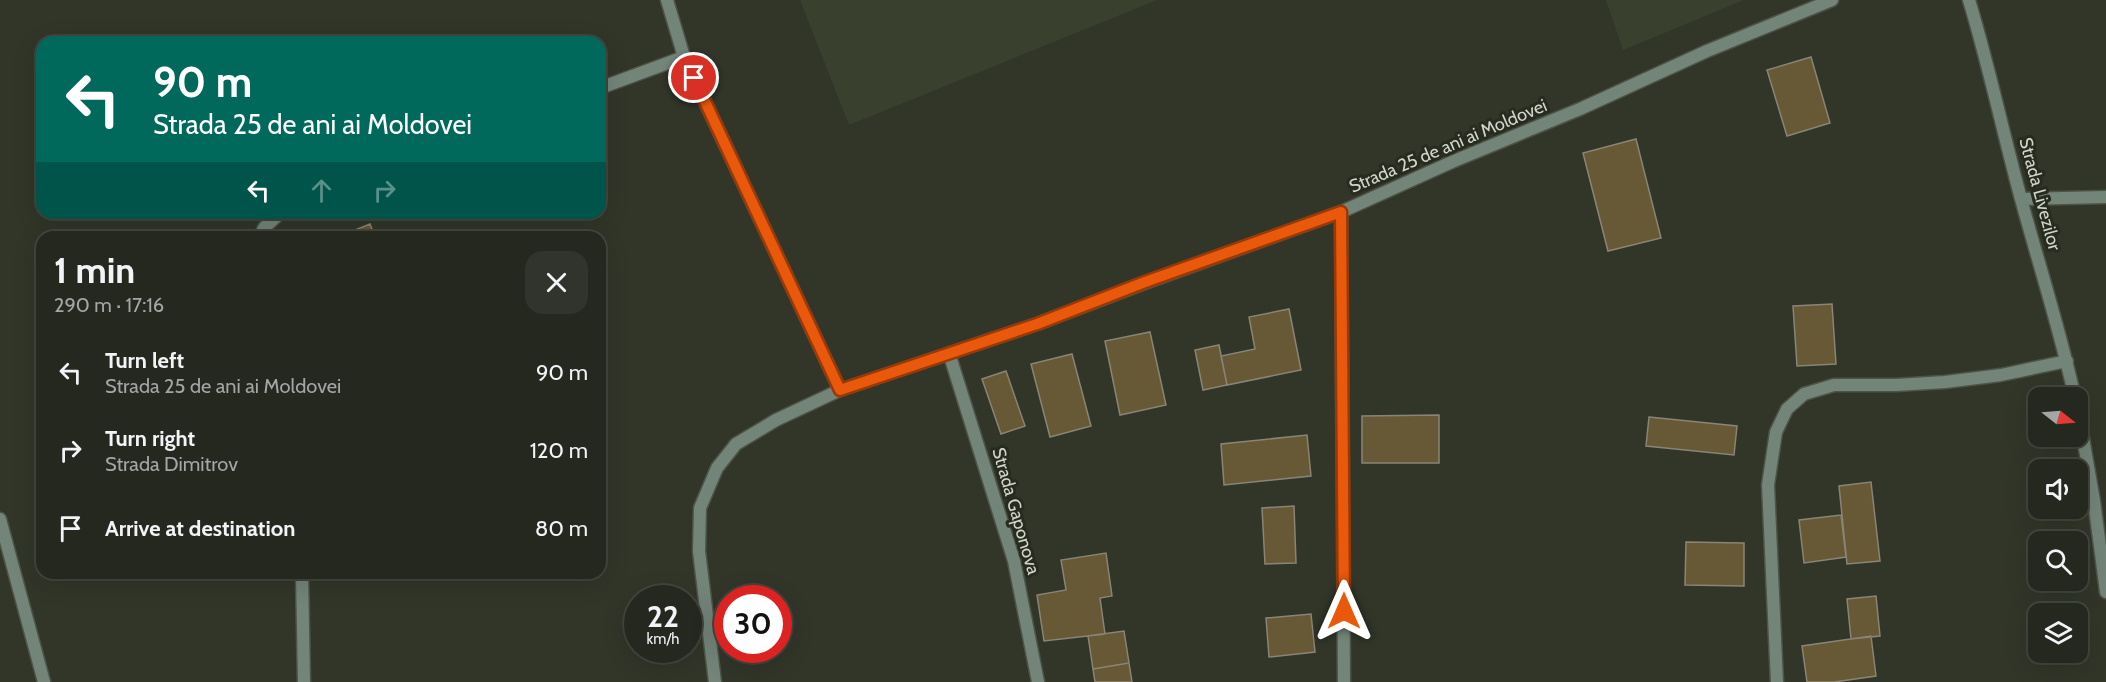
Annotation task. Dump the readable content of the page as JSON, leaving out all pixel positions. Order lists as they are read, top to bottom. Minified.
{"streets":{"street":["Strada 25 de ani ai Moldovei","Strada Livezilor","Strada Gaponova"]},"crossings":[["Strada 25 de ani ai Moldovei","Strada Gaponova"]],"north":"right","page":{"turn":["90 m","Strada 25 de ani ai Moldovei"],"heading":["1 min","290 m · 17:16"],"list":[{"name":"Turn left","note":"Strada 25 de ani ai Moldovei","value":"90 m"},{"name":"Turn right","note":"Strada Dimitrov","value":"120 m"},{"name":"Arrive at destination","value":"80 m"}],"speed":"22 km/h","limit":"30"}}
